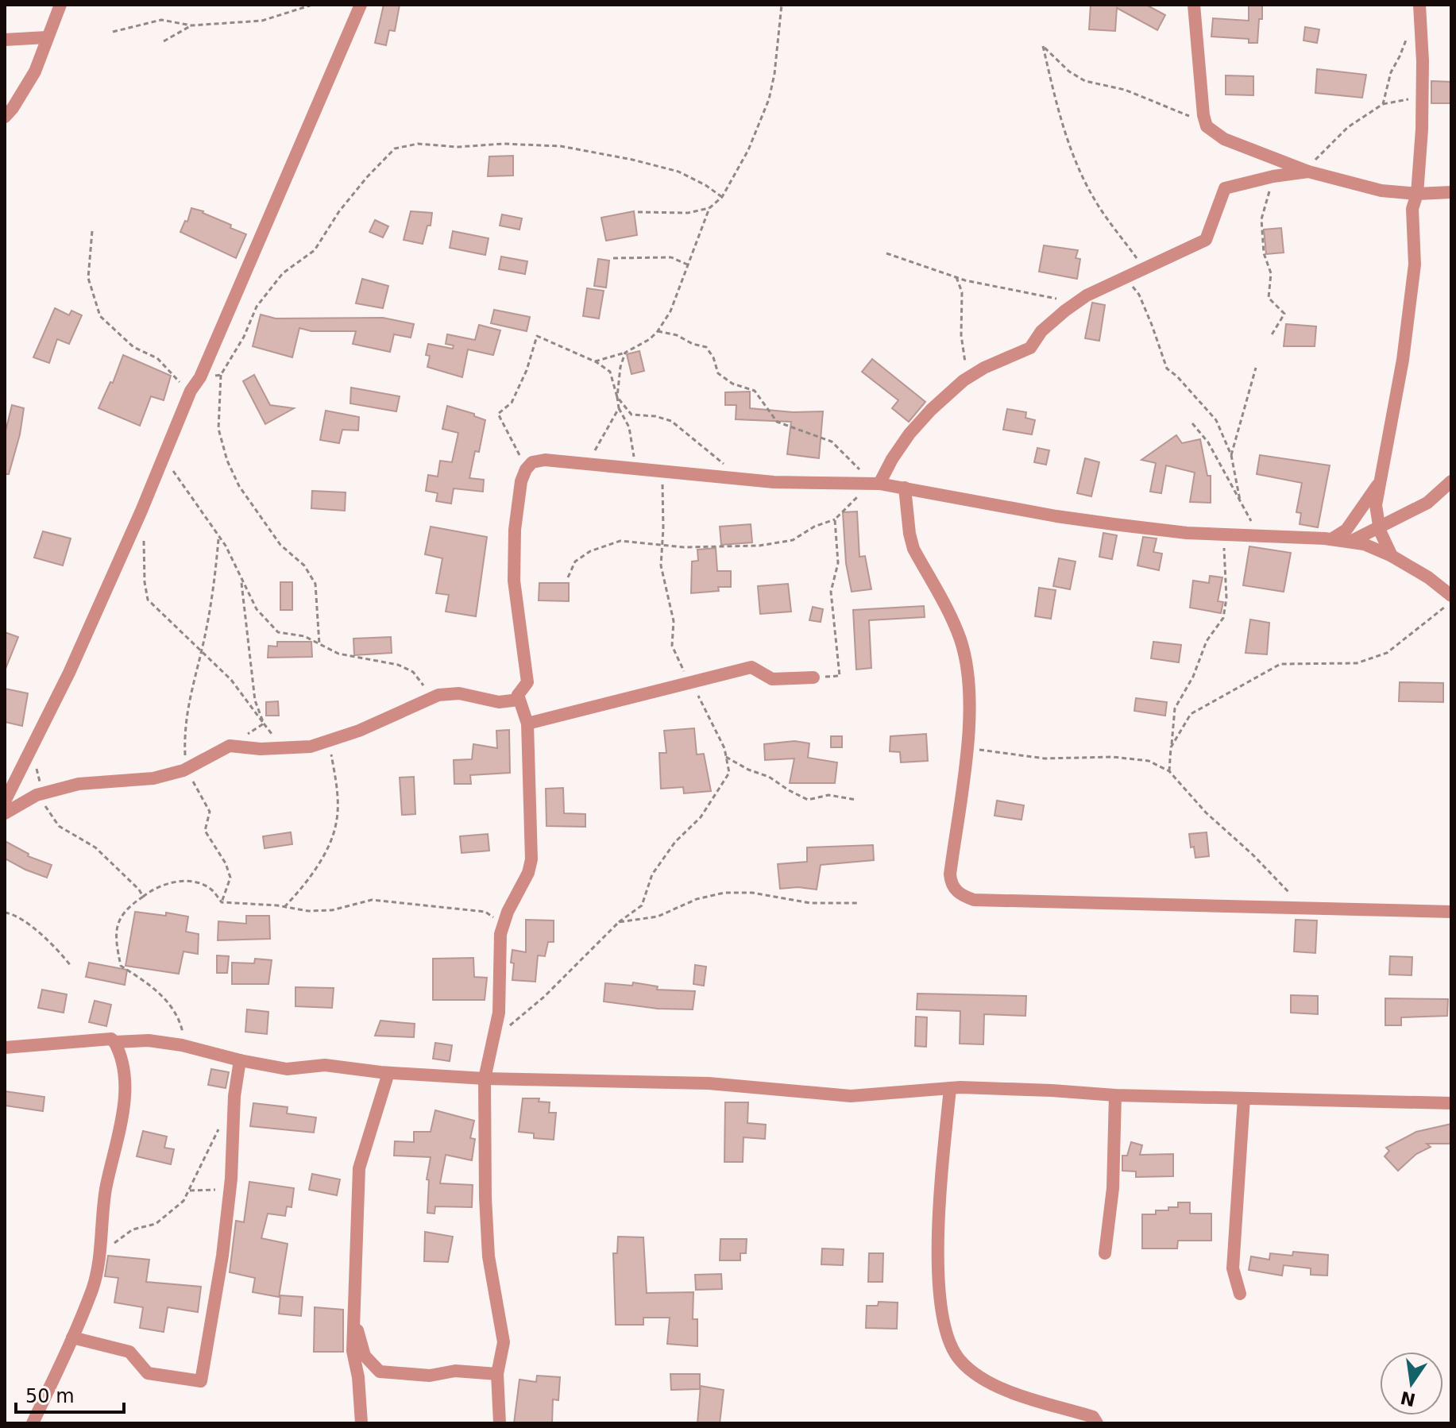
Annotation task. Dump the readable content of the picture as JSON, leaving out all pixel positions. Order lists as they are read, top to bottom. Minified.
{"scale_bar":"50 m","north":"bottom"}
